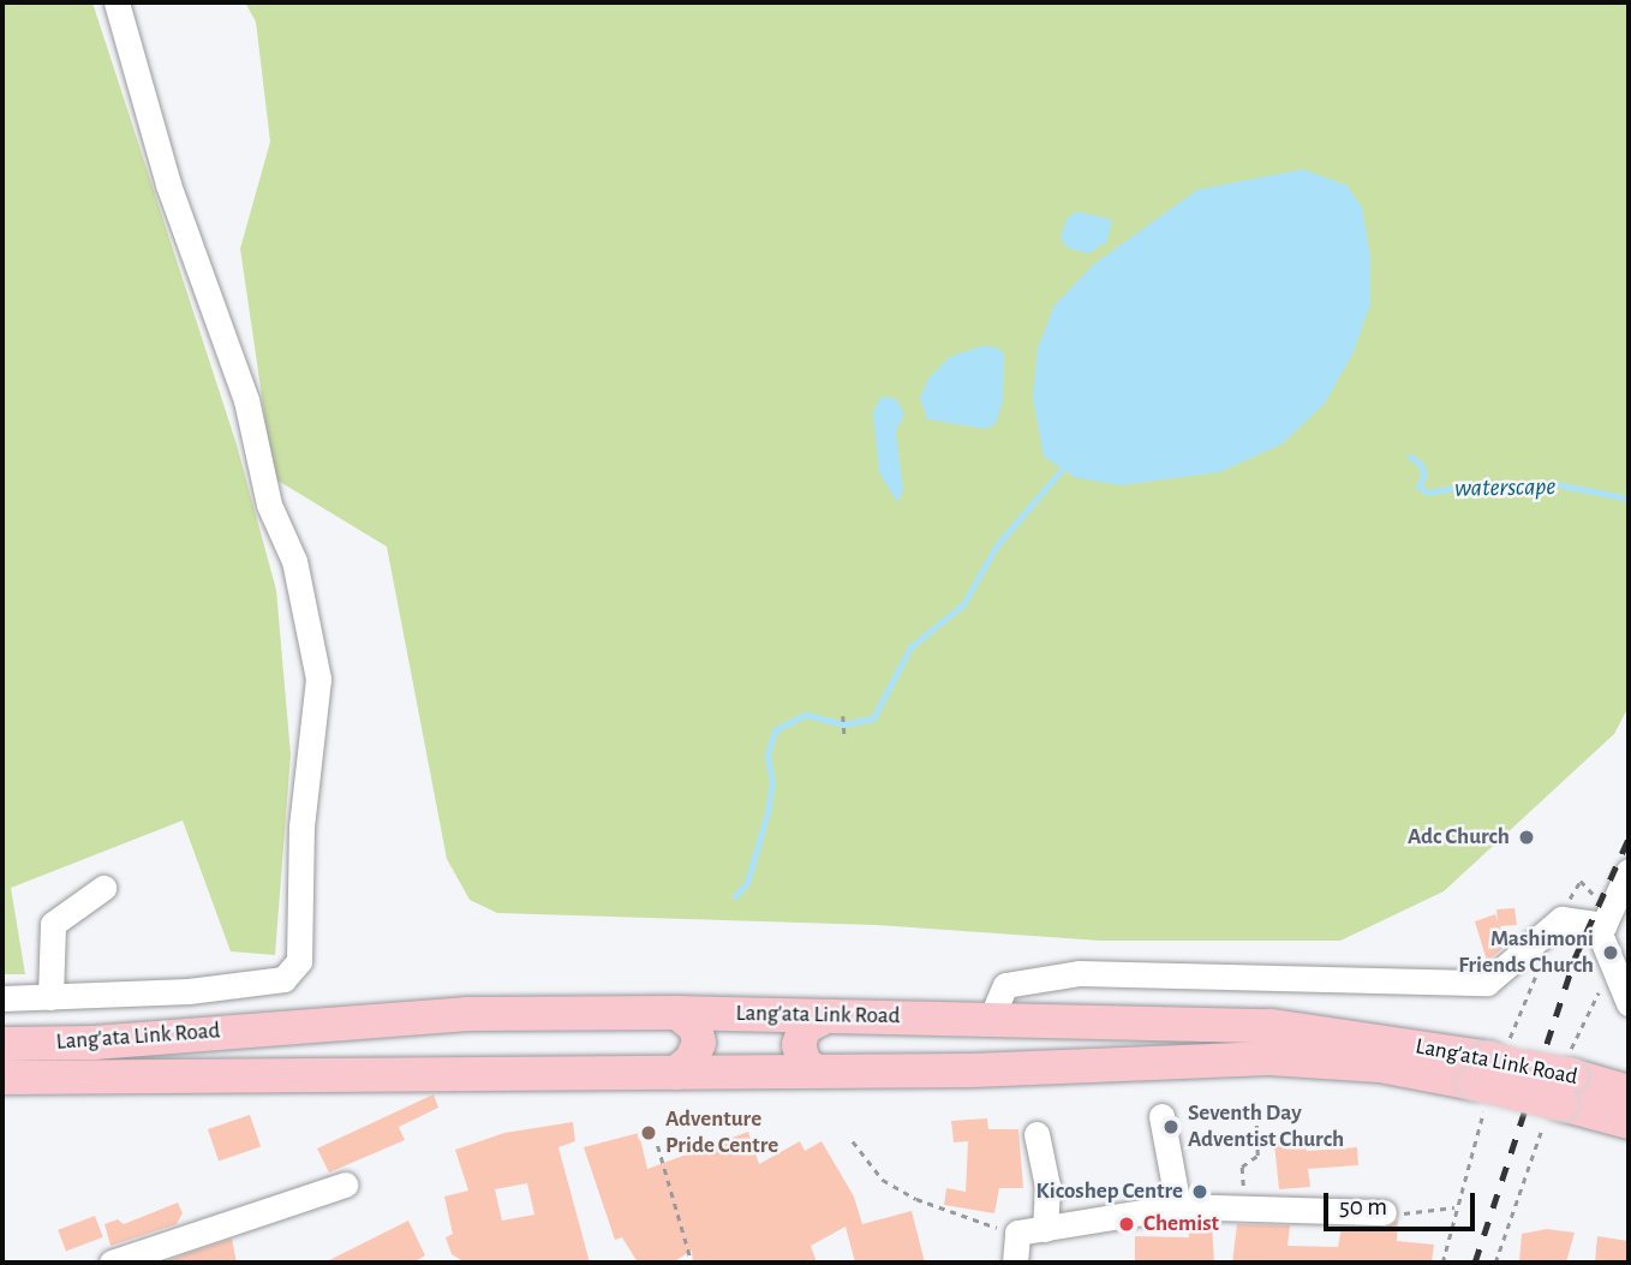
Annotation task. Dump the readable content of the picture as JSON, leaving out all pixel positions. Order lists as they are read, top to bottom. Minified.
{"streets":{"main road":["Lang'ata Link Road"]},"water":["waterscape"],"places":["Adc Church","Mashimoni Friends Church","Seventh Day Adventist Church","Adventure Pride Centre","Kicoshep Centre","Chemist"],"scale_bar":"50 m"}
